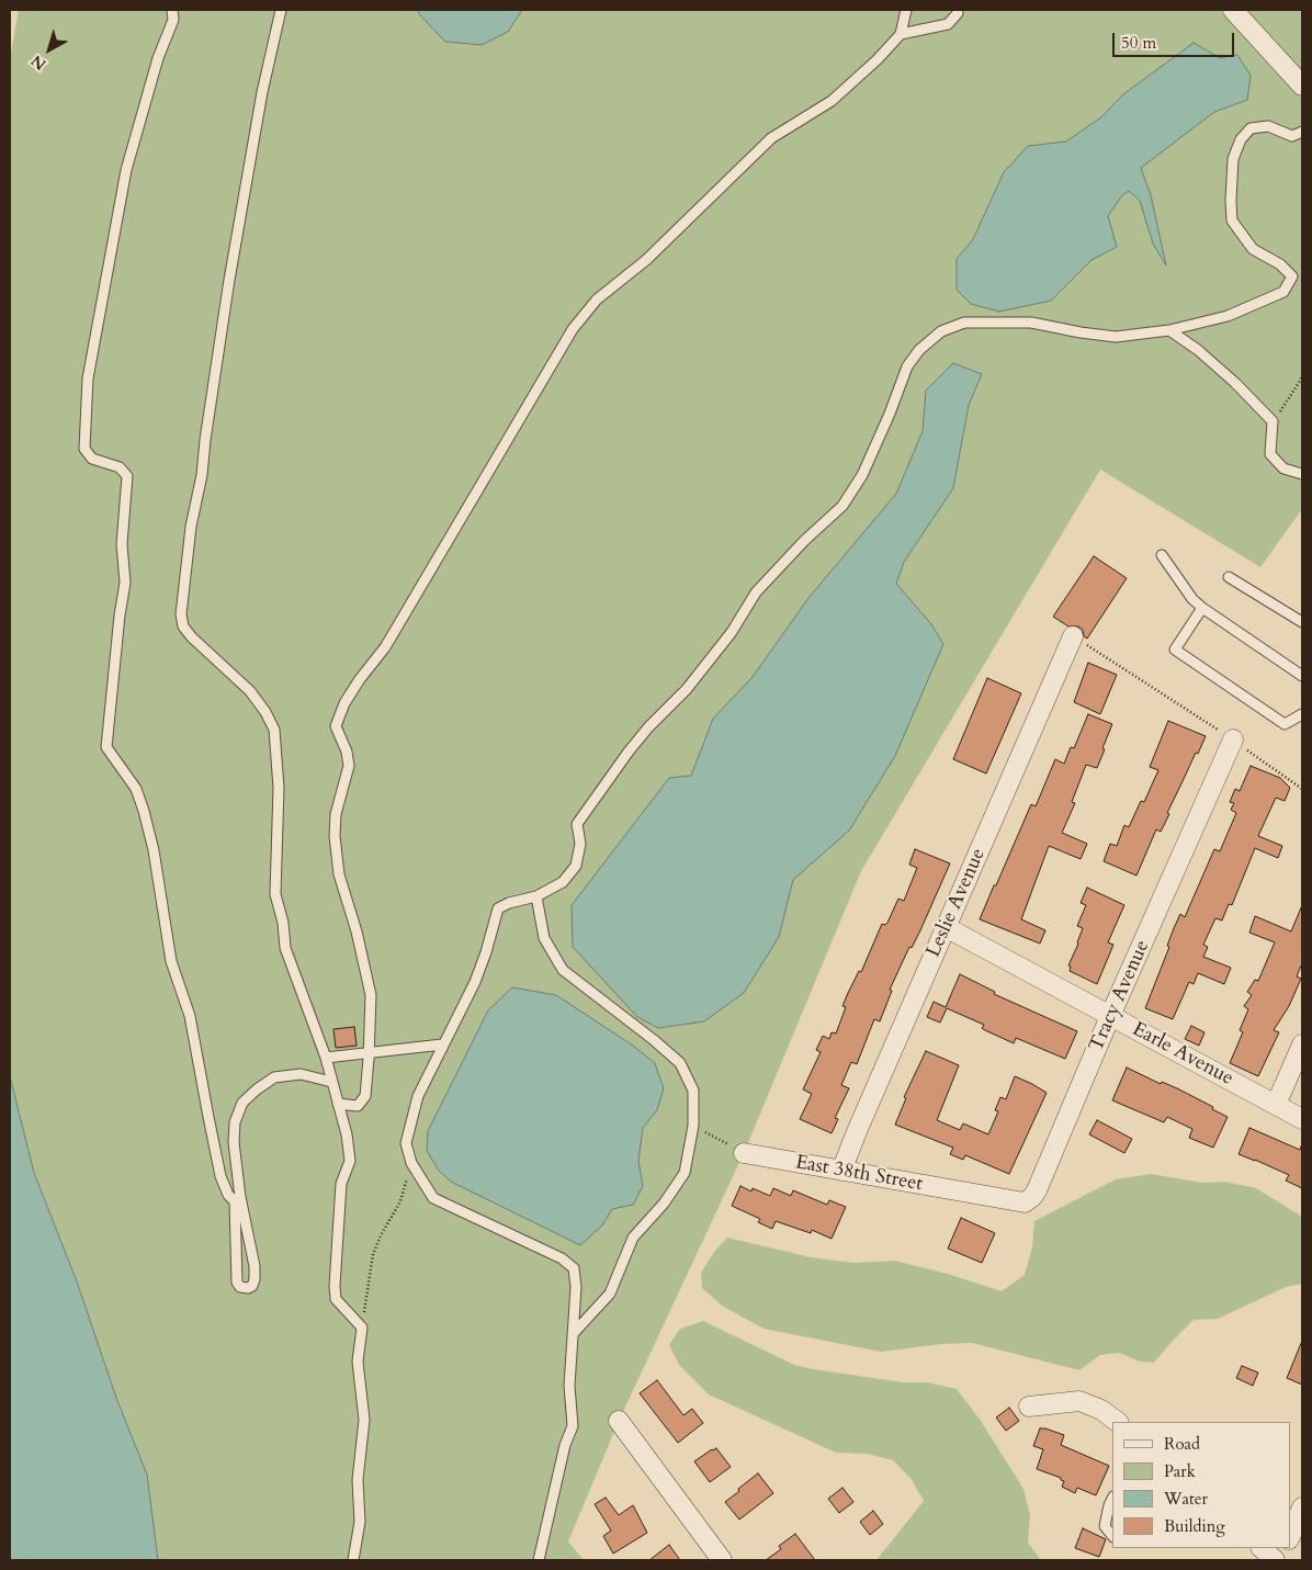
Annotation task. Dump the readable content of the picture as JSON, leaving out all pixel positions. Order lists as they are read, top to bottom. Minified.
{"streets":{"street":["Leslie Avenue","Tracy Avenue","Earle Avenue","East 38th Street"]},"crossings":[["Leslie Avenue","Earle Avenue"],["Leslie Avenue","East 38th Street"],["Tracy Avenue","Earle Avenue"],["Tracy Avenue","East 38th Street"]],"legend":["Road","Park","Water","Building"],"scale_bar":"50 m","north":"bottom left"}
